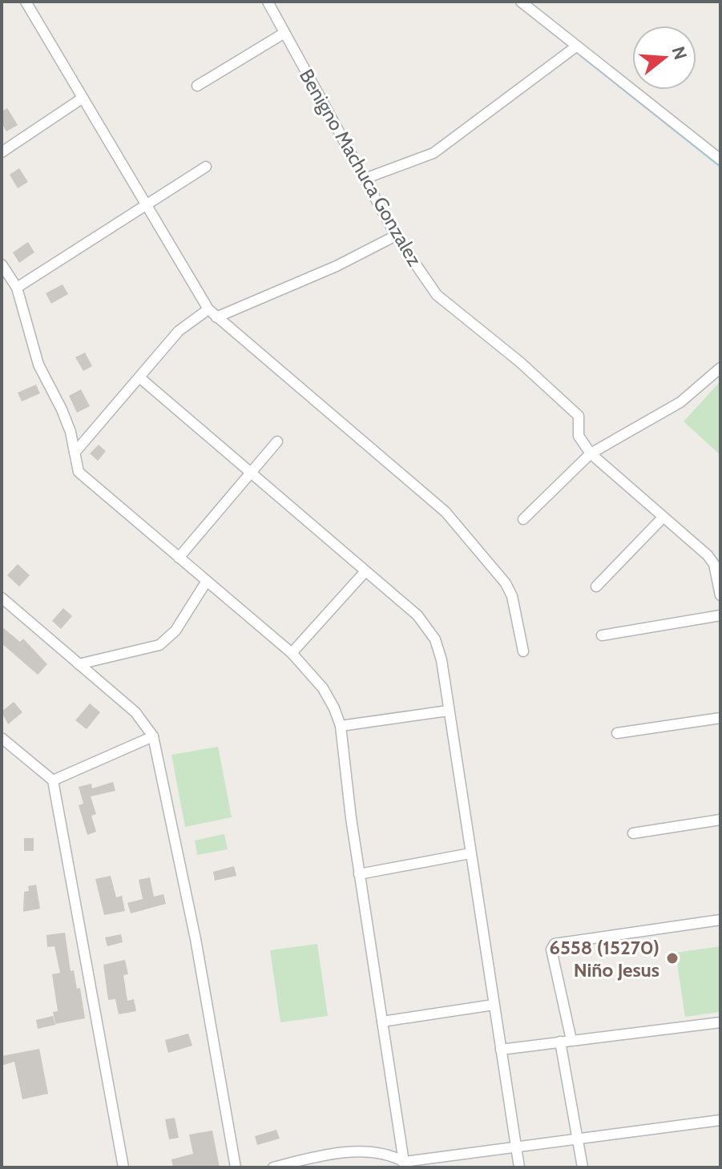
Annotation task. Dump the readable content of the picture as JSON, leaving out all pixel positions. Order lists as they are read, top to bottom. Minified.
{"streets":{"street":["Benigno Machuca Gonzalez"]},"places":["6558 (15270) Niño Jesus"],"north":"right"}
